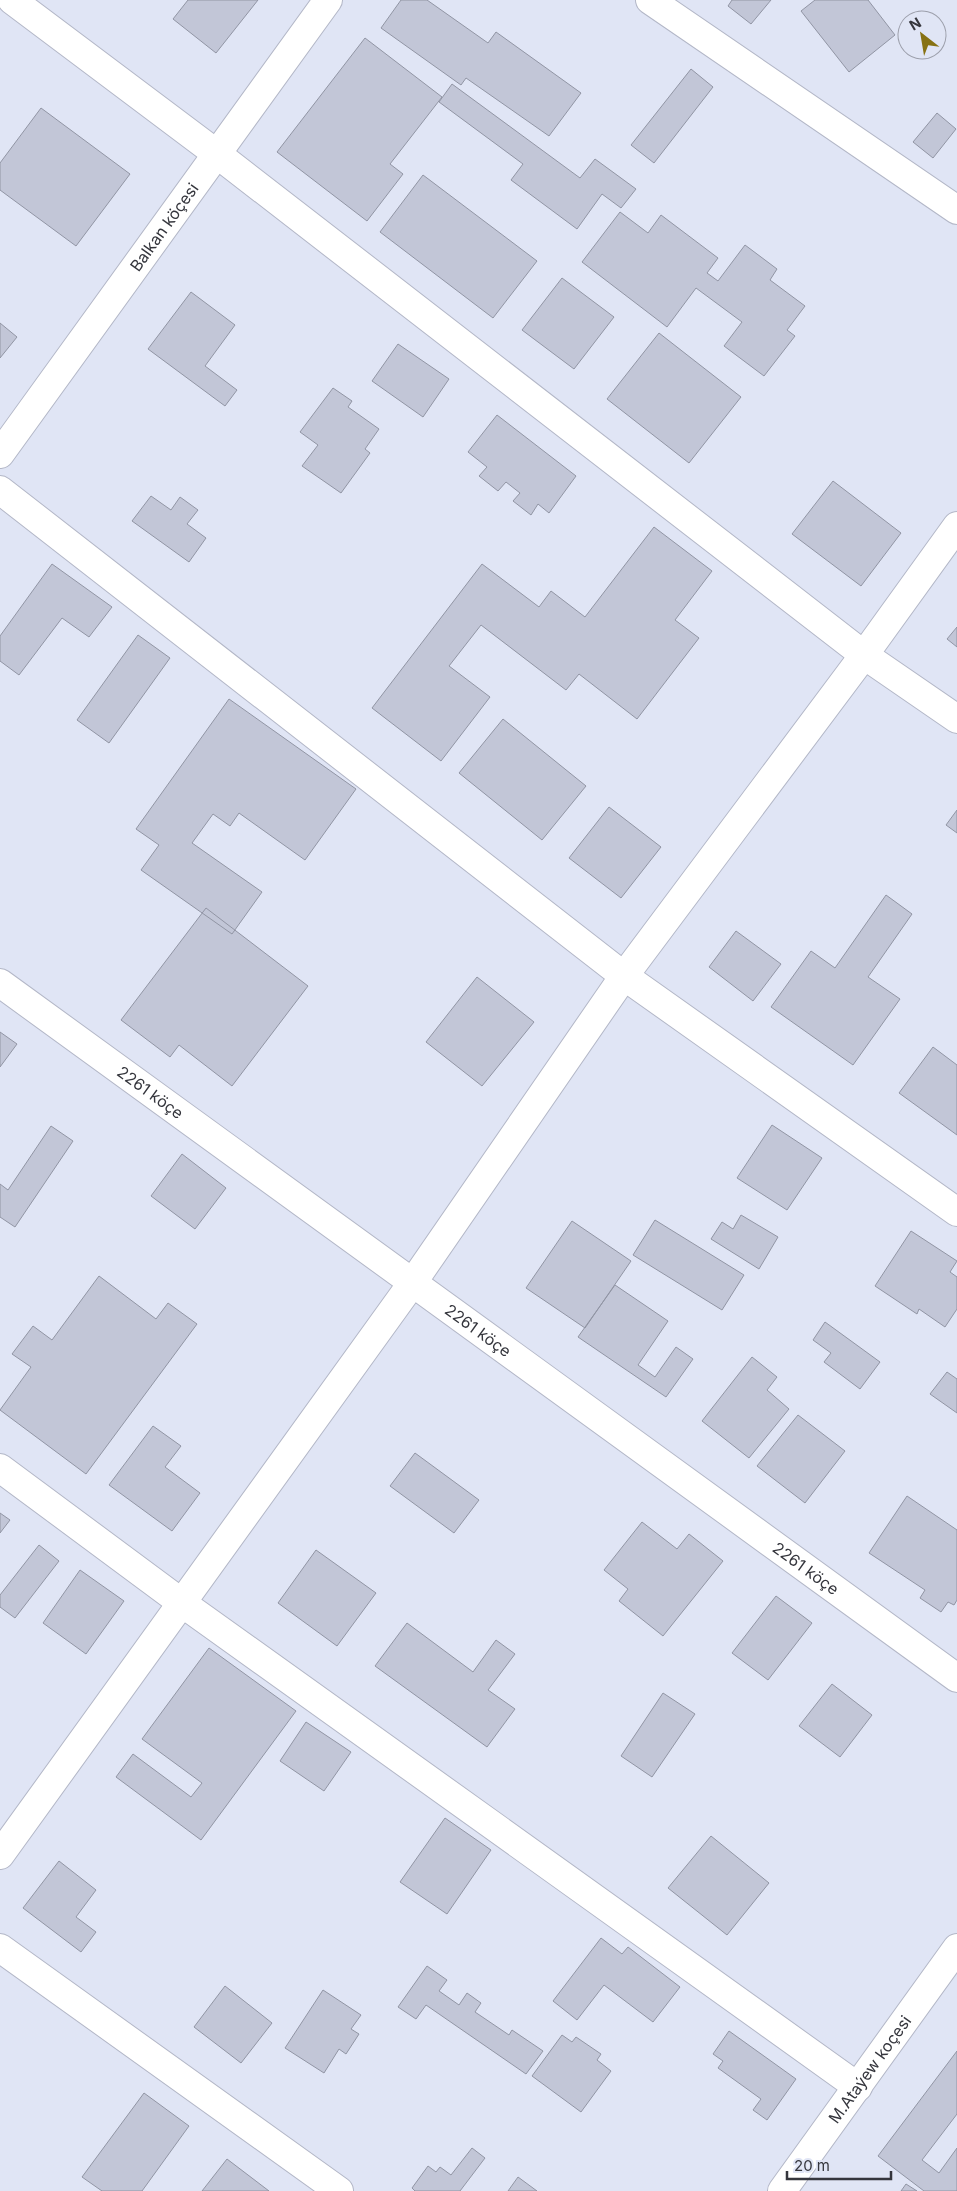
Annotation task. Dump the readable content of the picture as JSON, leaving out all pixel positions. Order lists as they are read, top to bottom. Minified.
{"streets":{"street":["Balkan köçesi","2261 köçe","M.Ataýew koçesi"]},"scale_bar":"20 m","north":"top left"}
